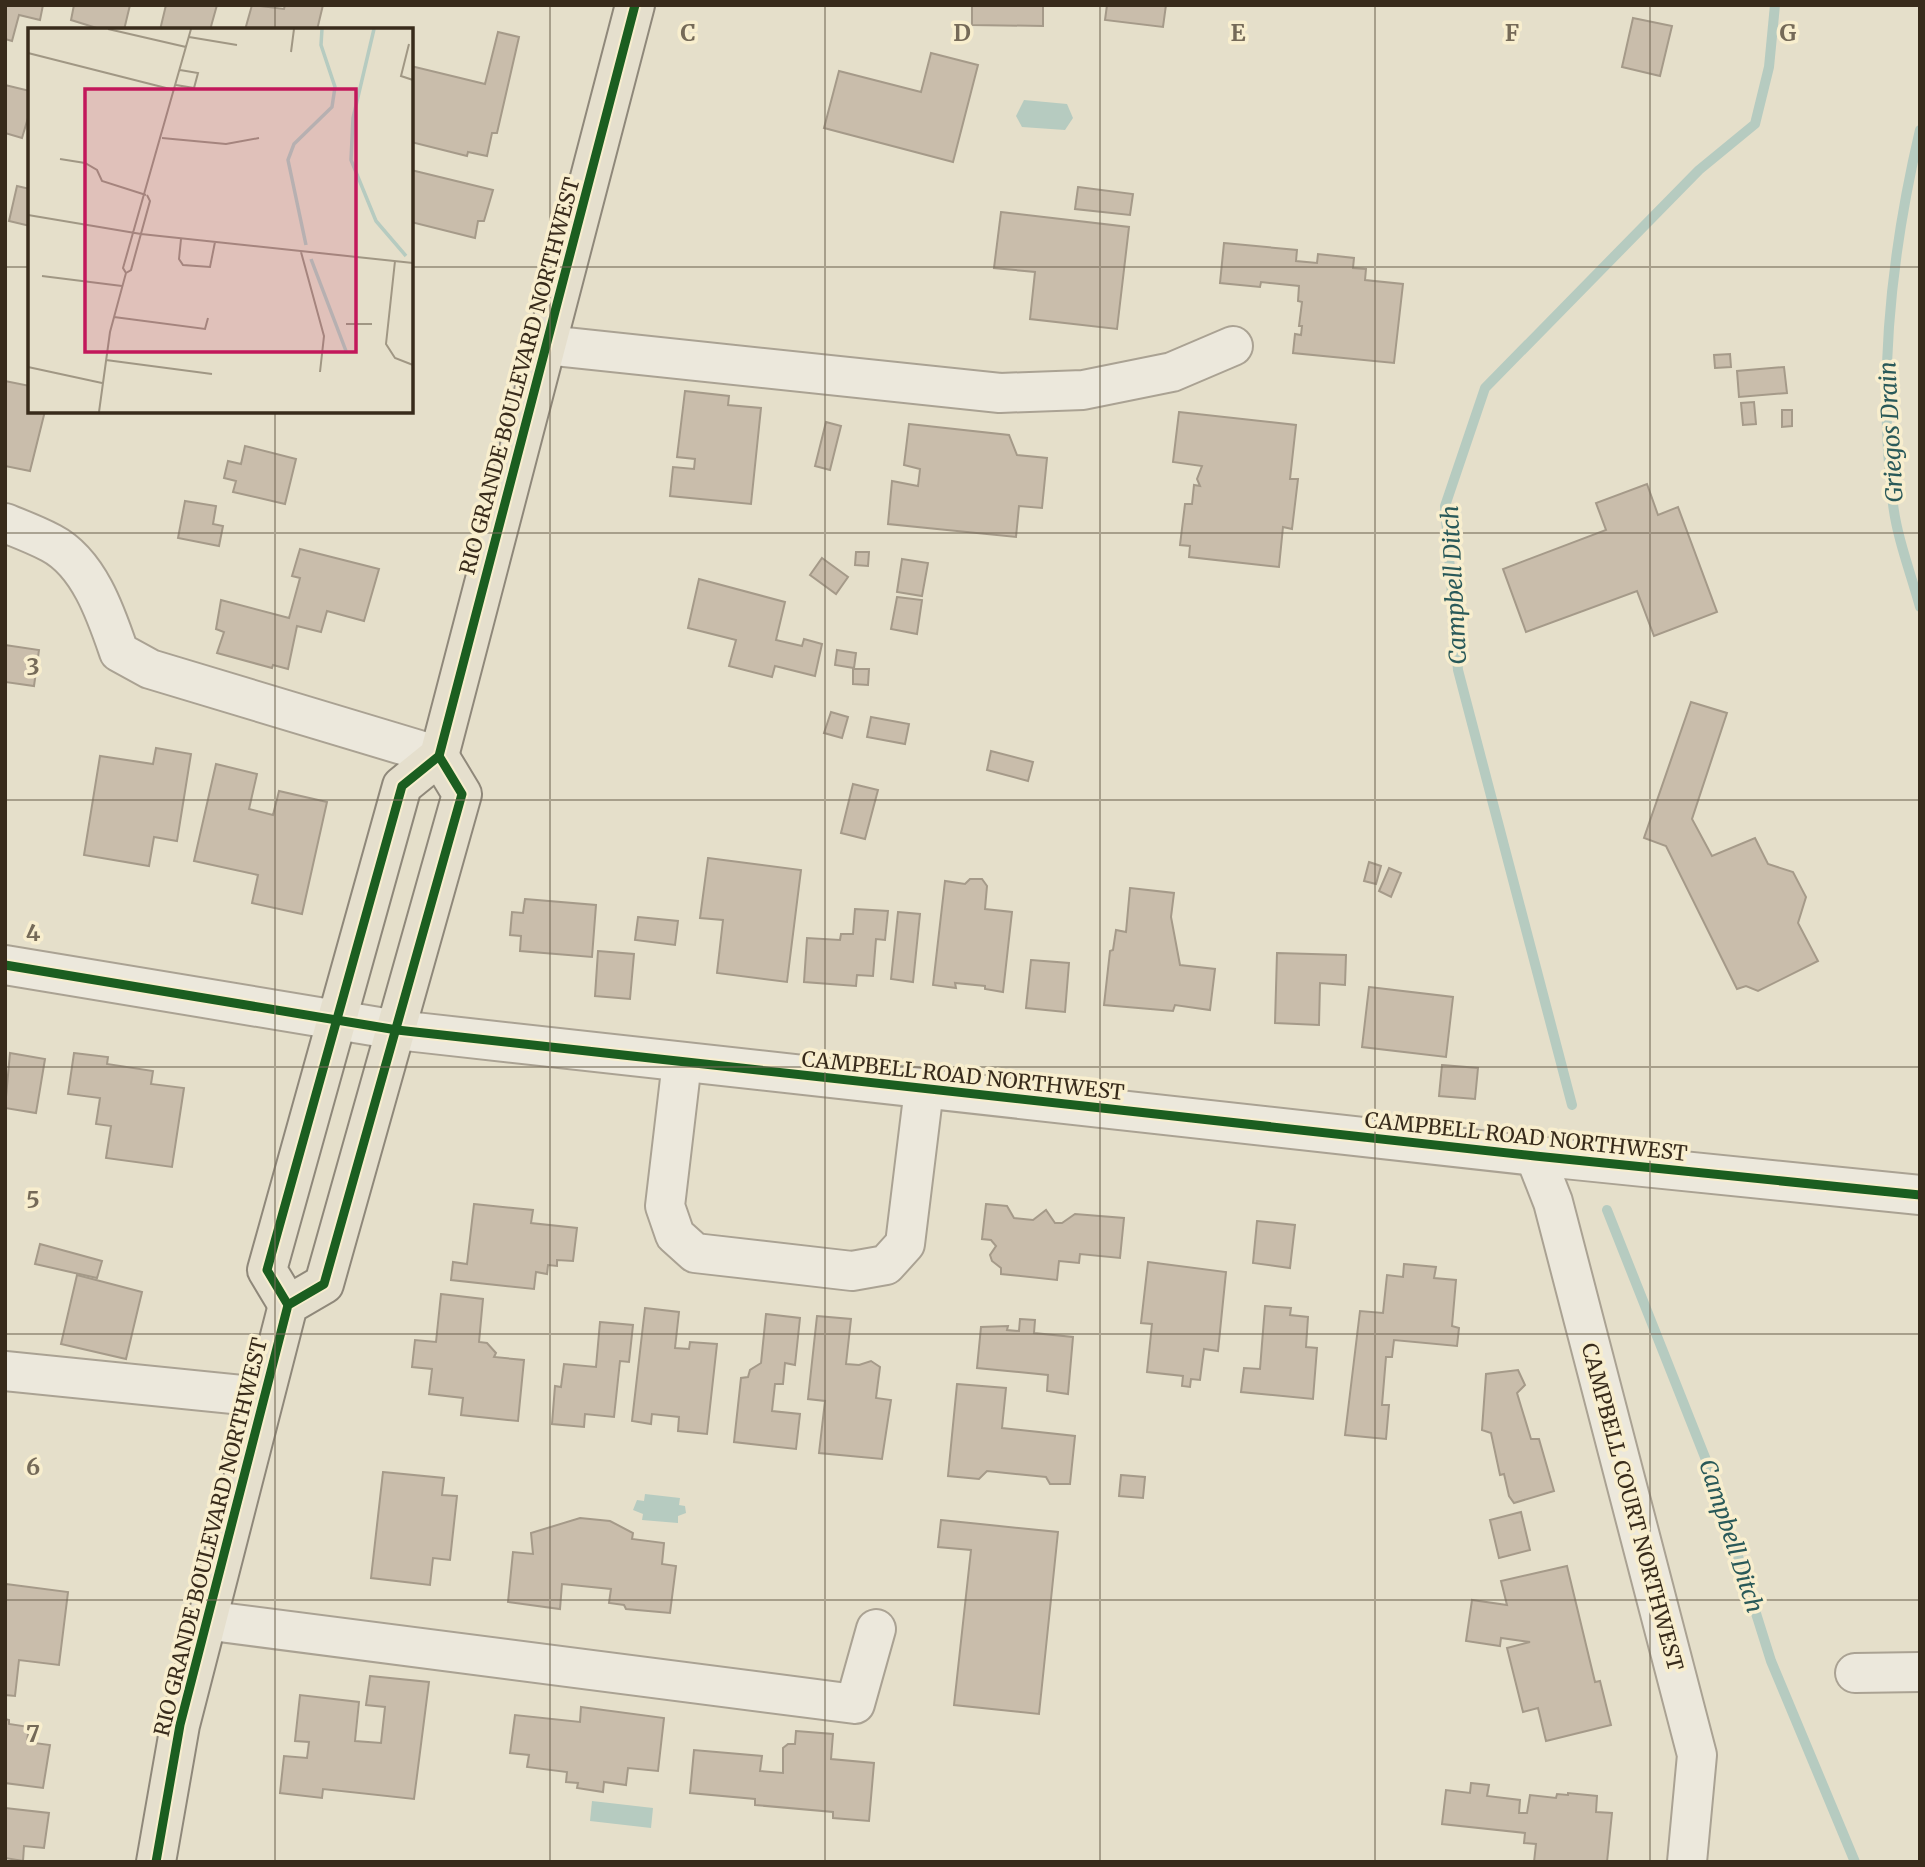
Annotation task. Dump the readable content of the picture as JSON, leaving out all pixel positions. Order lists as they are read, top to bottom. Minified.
{"streets":{"main road":["RIO GRANDE BOULEVARD NORTHWEST"],"street":["CAMPBELL ROAD NORTHWEST","CAMPBELL COURT NORTHWEST"]},"crossings":[["CAMPBELL ROAD NORTHWEST","CAMPBELL COURT NORTHWEST"]],"water":["Griegos Drain","Campbell Ditch"],"grid":{"columns":["C","D","E","F","G"],"rows":["3","4","5","6","7"]}}
